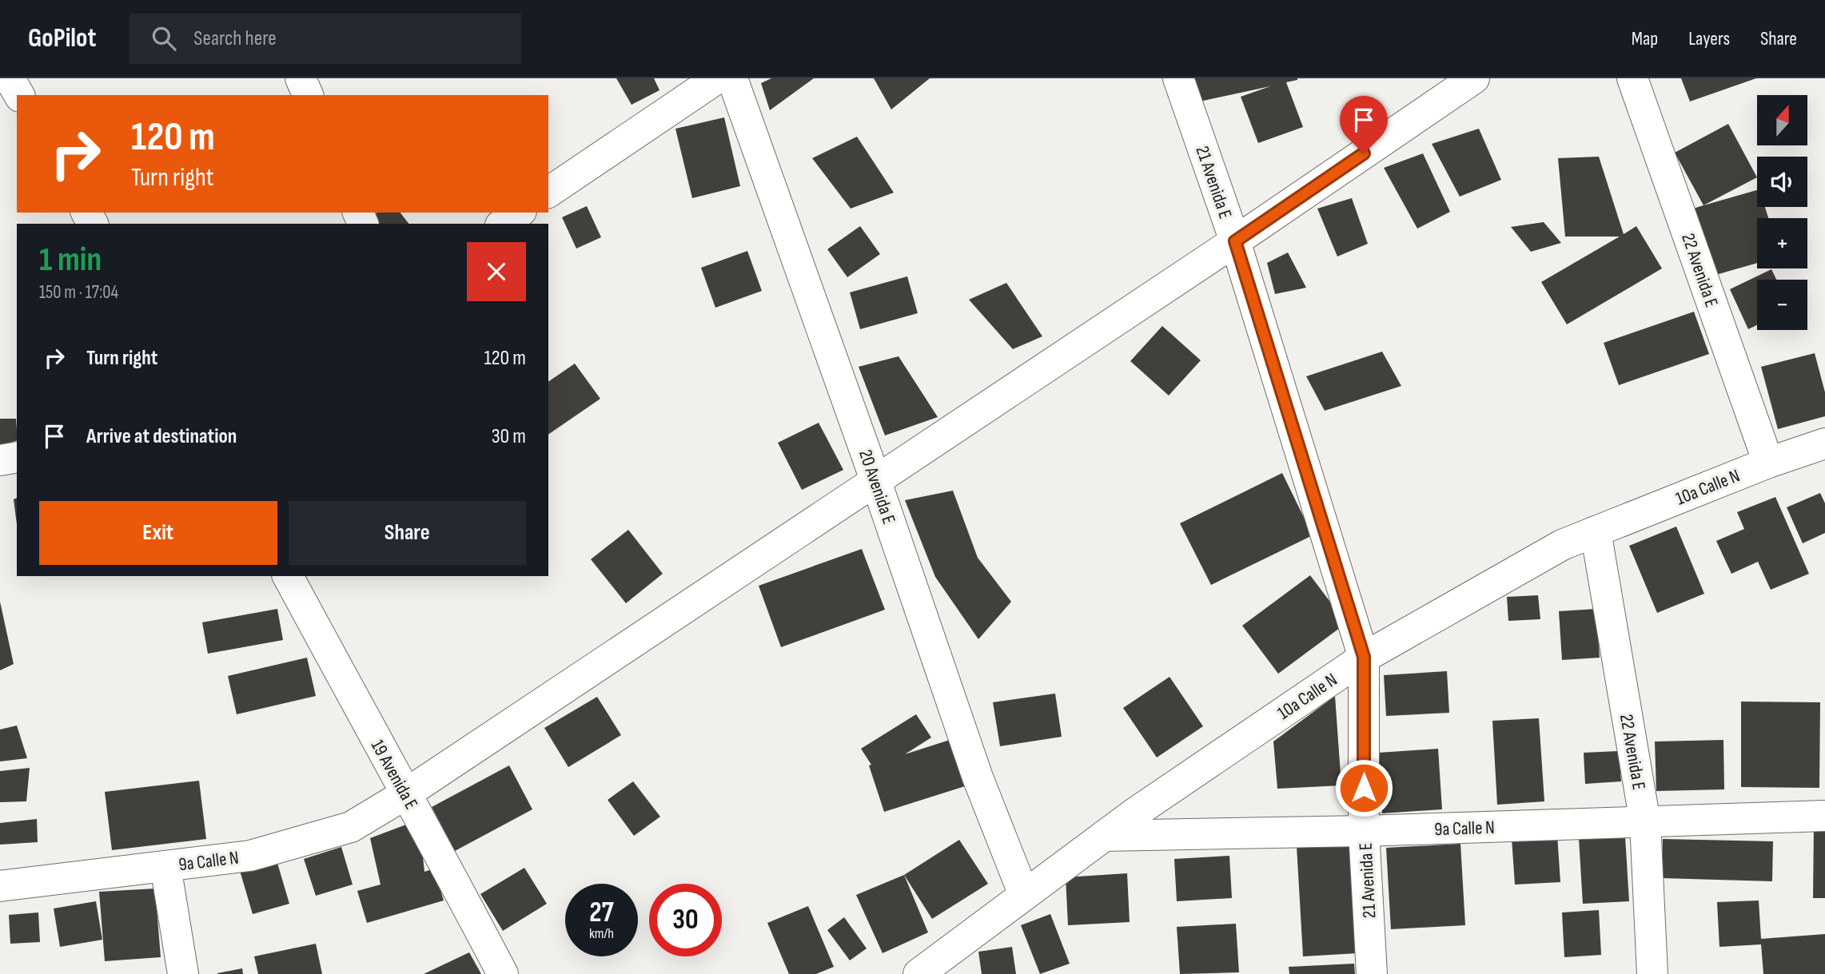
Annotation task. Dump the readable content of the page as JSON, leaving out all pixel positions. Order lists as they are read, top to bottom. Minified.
{"streets":{"street":["21 Avenida E","22 Avenida E","20 Avenida E","10a Calle N","19 Avenida E","9a Calle N"]},"crossings":[["21 Avenida E","10a Calle N"],["21 Avenida E","9a Calle N"],["22 Avenida E","10a Calle N"],["22 Avenida E","9a Calle N"],["20 Avenida E","10a Calle N"],["20 Avenida E","9a Calle N"],["10a Calle N","9a Calle N"],["19 Avenida E","9a Calle N"]],"north":"top","page":{"header":"GoPilot","search":"Search here","nav":["Map","Layers","Share"],"map_buttons":["+","−"],"turn":["120 m","Turn right"],"heading":["1 min","150 m · 17:04"],"list":[{"name":"Turn right","value":"120 m"},{"name":"Arrive at destination","value":"30 m"}],"buttons":["Exit","Share"],"speed":"27 km/h","limit":"30"}}
